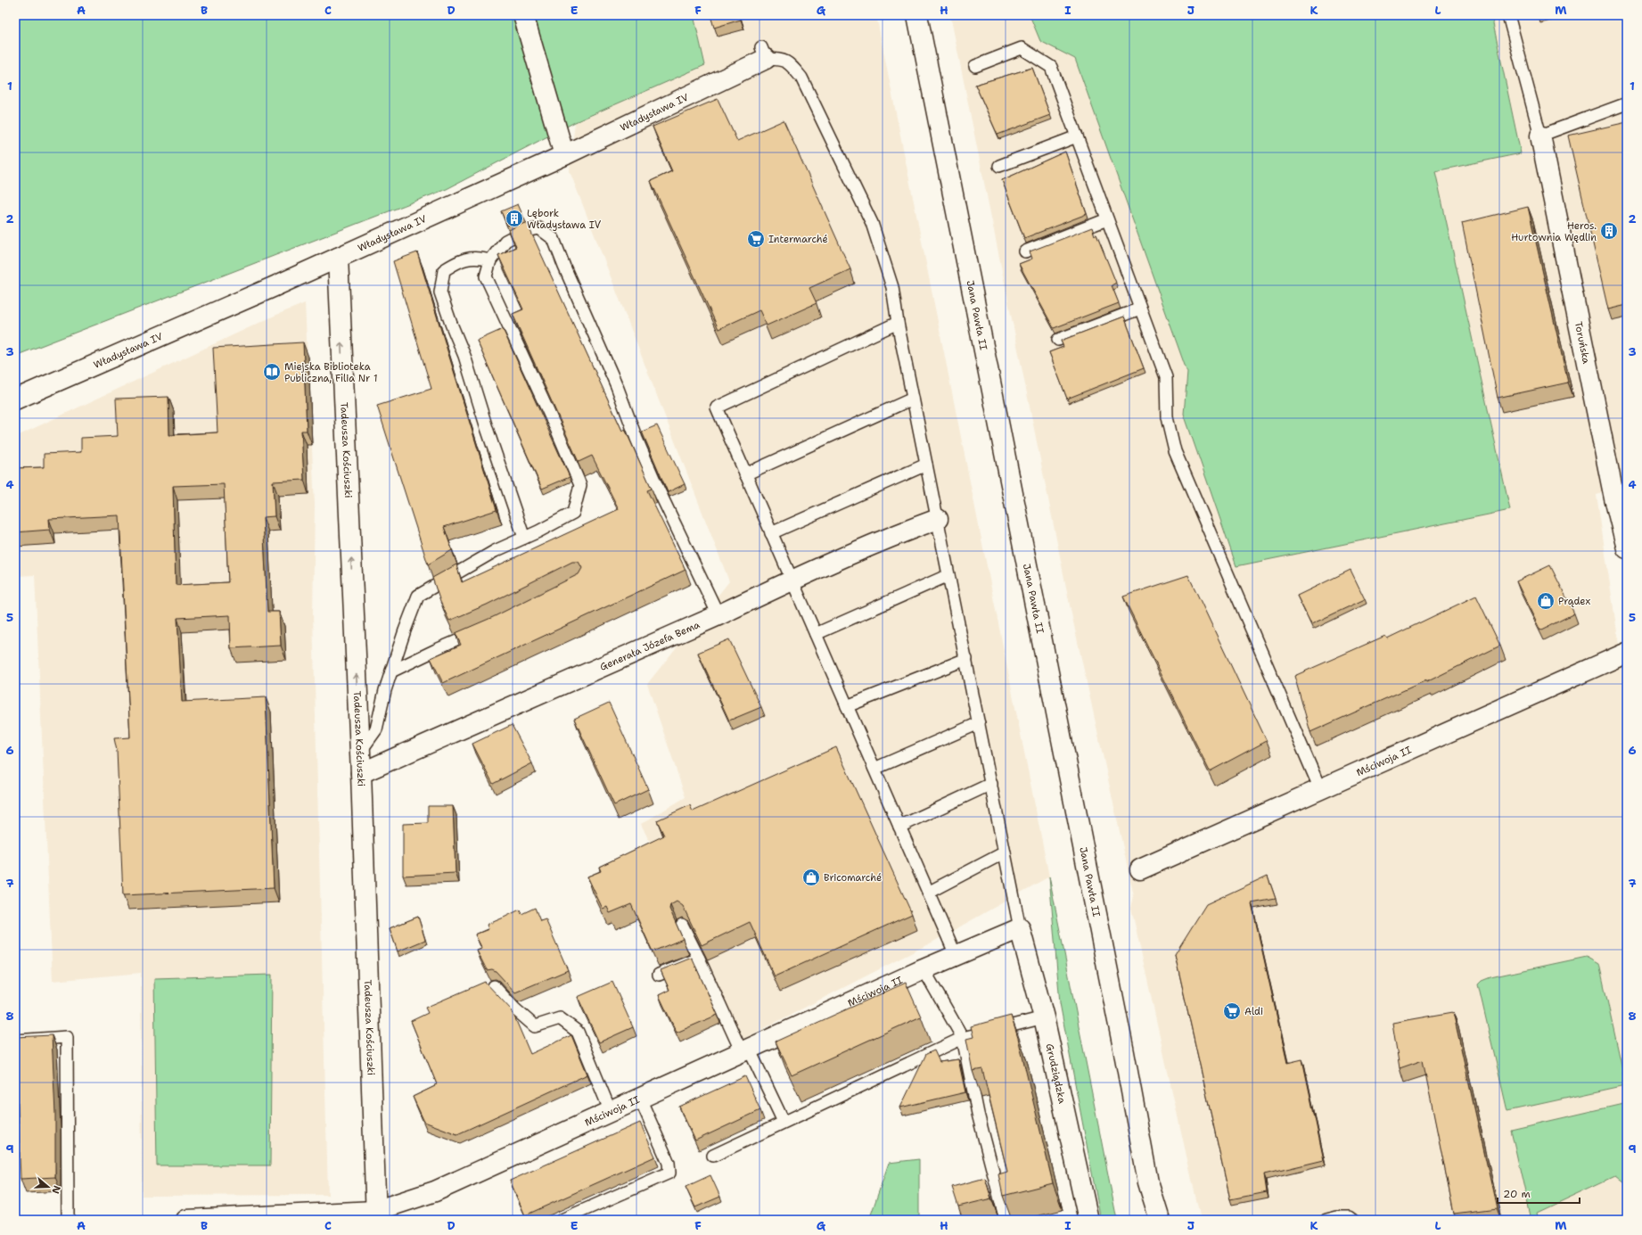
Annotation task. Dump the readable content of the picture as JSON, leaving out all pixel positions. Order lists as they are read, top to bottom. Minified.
{"streets":{"street":["Władysława IV","Jana Pawła II","Toruńska","Tadeusza Kościuszki","Generała Józefa Bema","Mściwoja II","Grudziądzka"]},"crossings":[["Władysława IV","Tadeusza Kościuszki"],["Tadeusza Kościuszki","Generała Józefa Bema"],["Tadeusza Kościuszki","Mściwoja II"],["Mściwoja II","Grudziądzka"]],"one_way":["Tadeusza Kościuszki"],"places":{"building":["Lębork Władysława IV","Heros. Hurtownia Wędlin"],"supermarket":["Intermarché","Aldi"],"library":["Miejska Biblioteka Publiczna, Filia Nr 1"],"shop":["Prądex","Bricomarché"]},"scale_bar":"20 m","north":"right","grid":{"columns":["A","B","C","D","E","F","G","H","I","J","K","L","M"],"rows":["1","2","3","4","5","6","7","8","9"]}}
